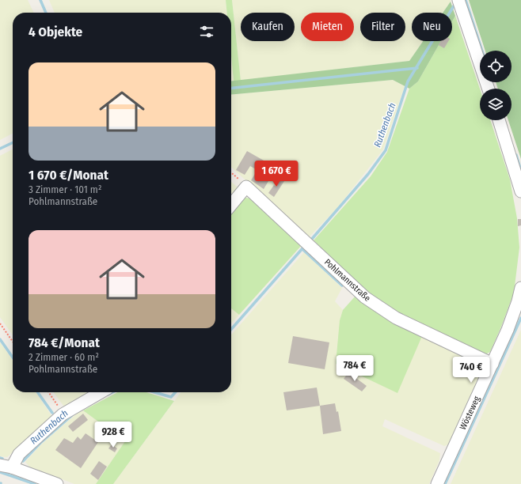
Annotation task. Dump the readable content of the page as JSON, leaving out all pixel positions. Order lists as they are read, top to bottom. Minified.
{"streets":{"street":["Pohlmannstraße","Wösteweg"]},"crossings":[["Pohlmannstraße","Wösteweg"]],"water":["Ruthenbach"],"page":{"chip":["Kaufen","Mieten","Filter","Neu"],"heading":"4 Objekte","list":[{"name":"1 670 €/Monat","note":"3 Zimmer · 101 m² · Pohlmannstraße"},{"name":"784 €/Monat","note":"2 Zimmer · 60 m² · Pohlmannstraße"}],"price":["1 670 €","784 €","740 €","928 €"]}}
